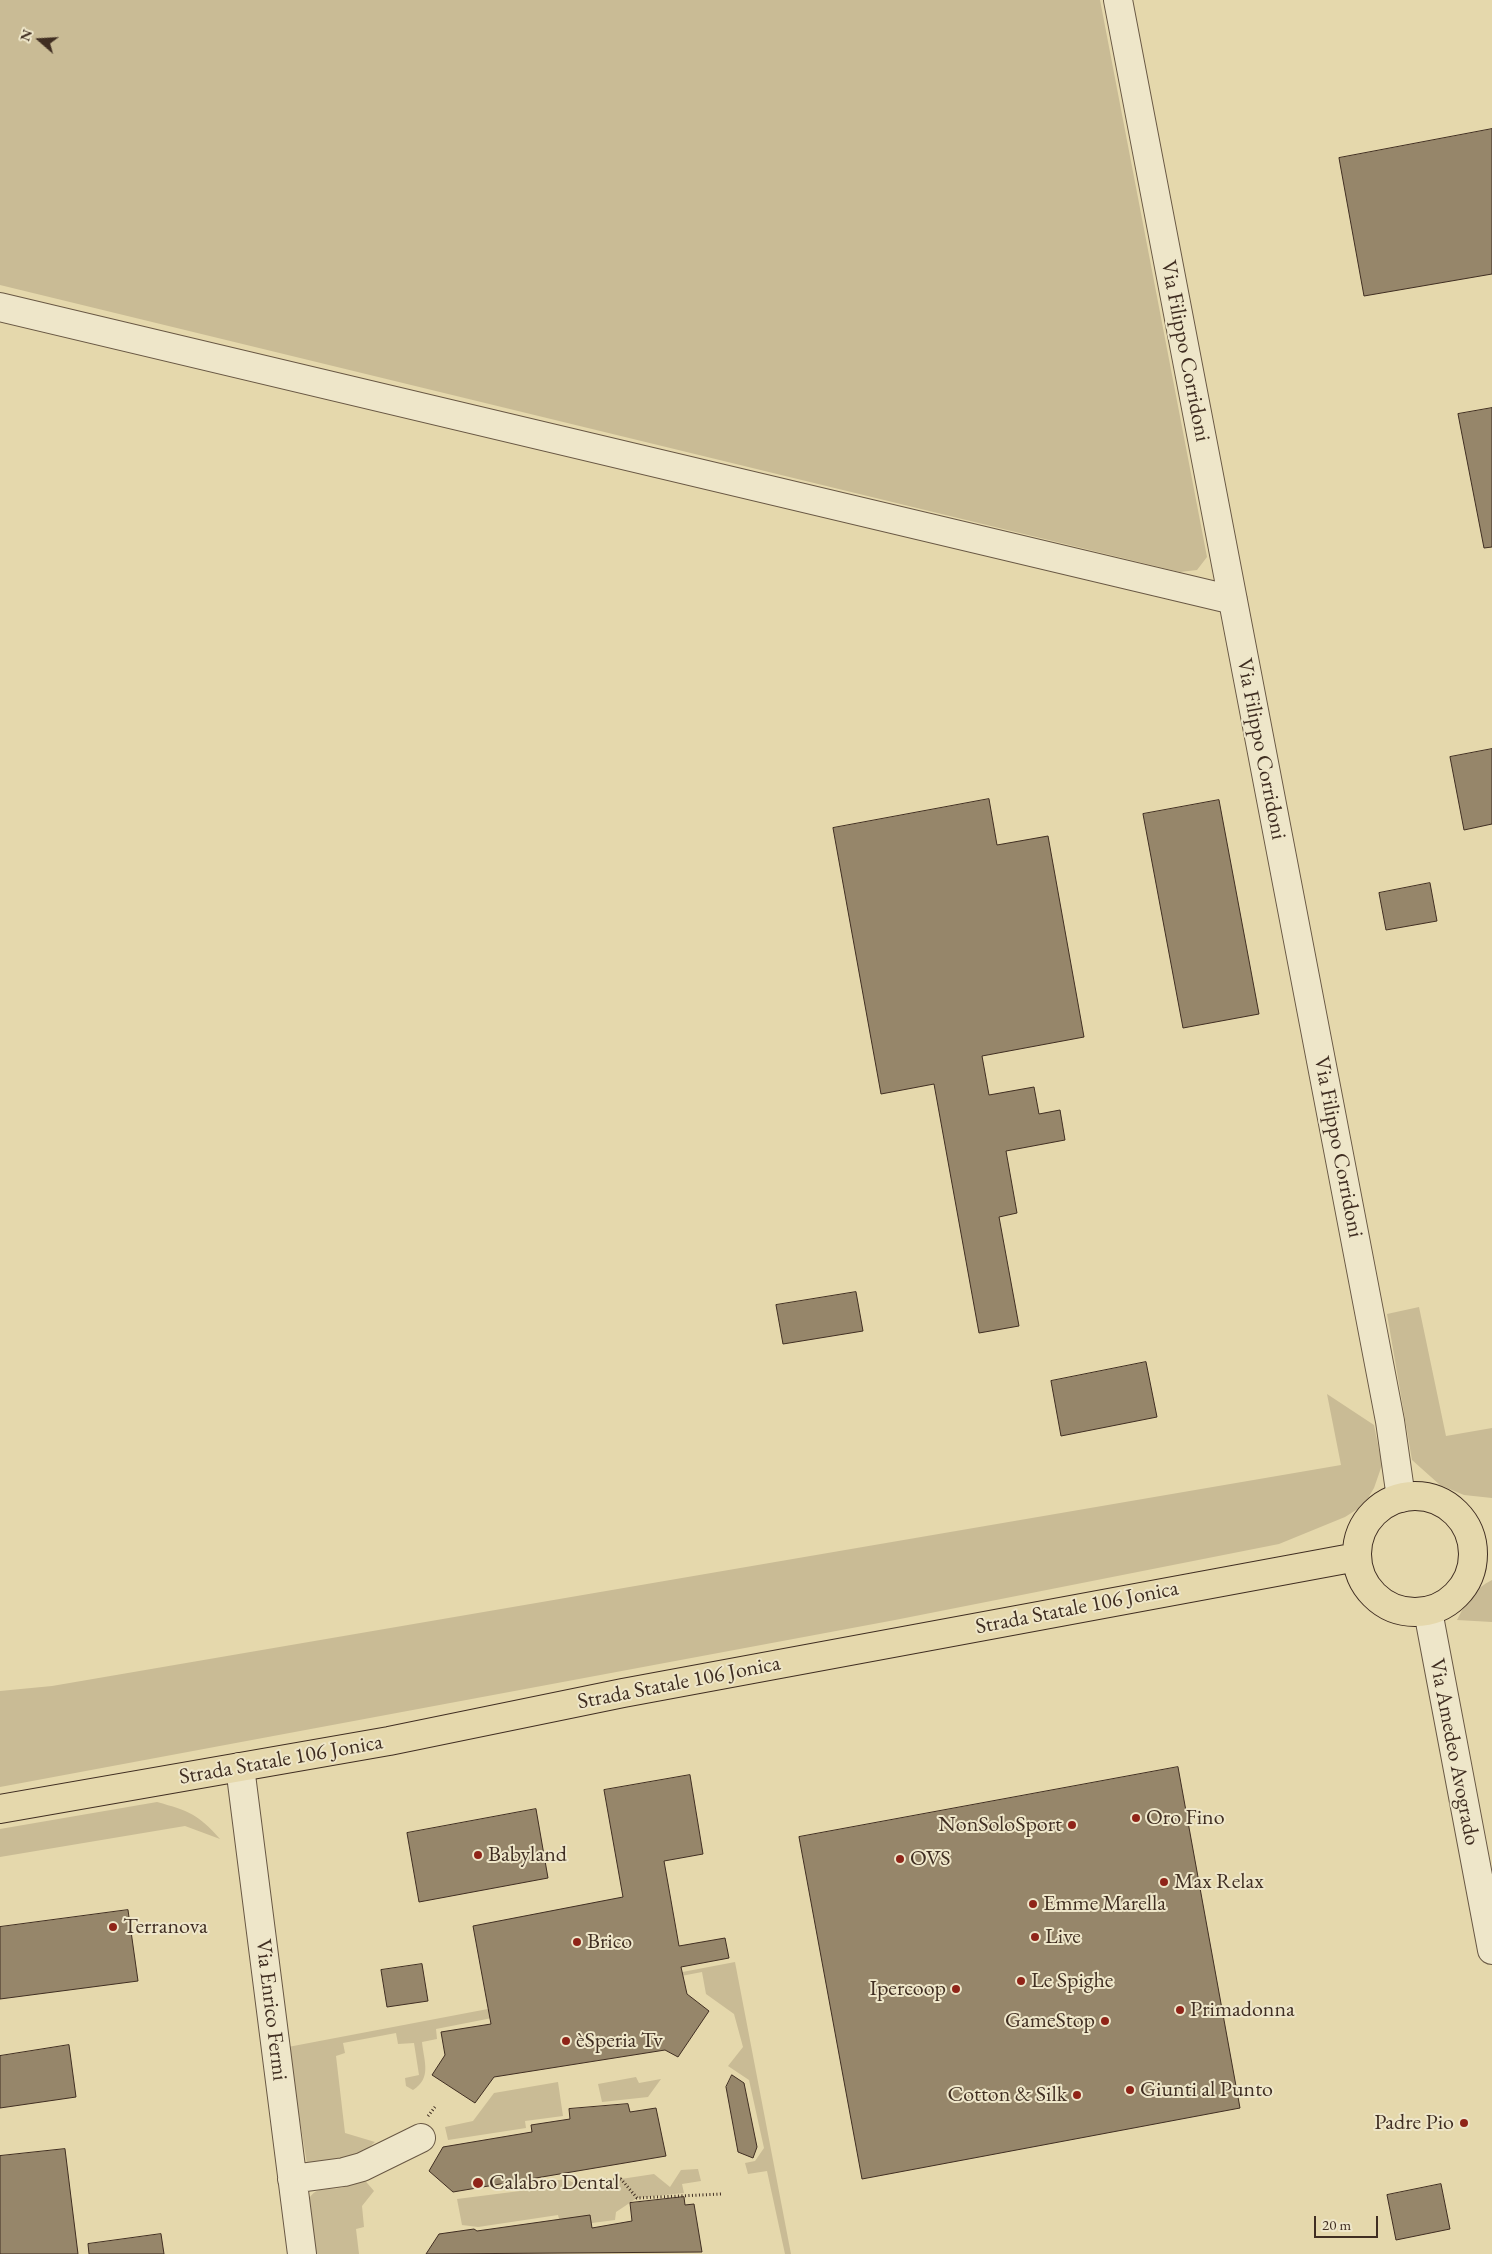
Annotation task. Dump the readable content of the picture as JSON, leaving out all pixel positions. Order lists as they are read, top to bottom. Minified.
{"streets":{"main road":["Strada Statale 106 Jonica"],"street":["Via Filippo Corridoni","Via Amedeo Avogrado","Via Enrico Fermi"]},"crossings":[["Via Filippo Corridoni","Strada Statale 106 Jonica"],["Via Filippo Corridoni","Via Amedeo Avogrado"],["Strada Statale 106 Jonica","Via Amedeo Avogrado"],["Strada Statale 106 Jonica","Via Enrico Fermi"]],"places":["Oro Fino","NonSoloSport","Babyland","OVS","Max Relax","Emme Marella","Terranova","Live","Brico","Le Spighe","Ipercoop","Primadonna","GameStop","èSperia Tv","Giunti al Punto","Cotton & Silk","Padre Pio","Calabro Dental"],"scale_bar":"20 m","north":"left"}
